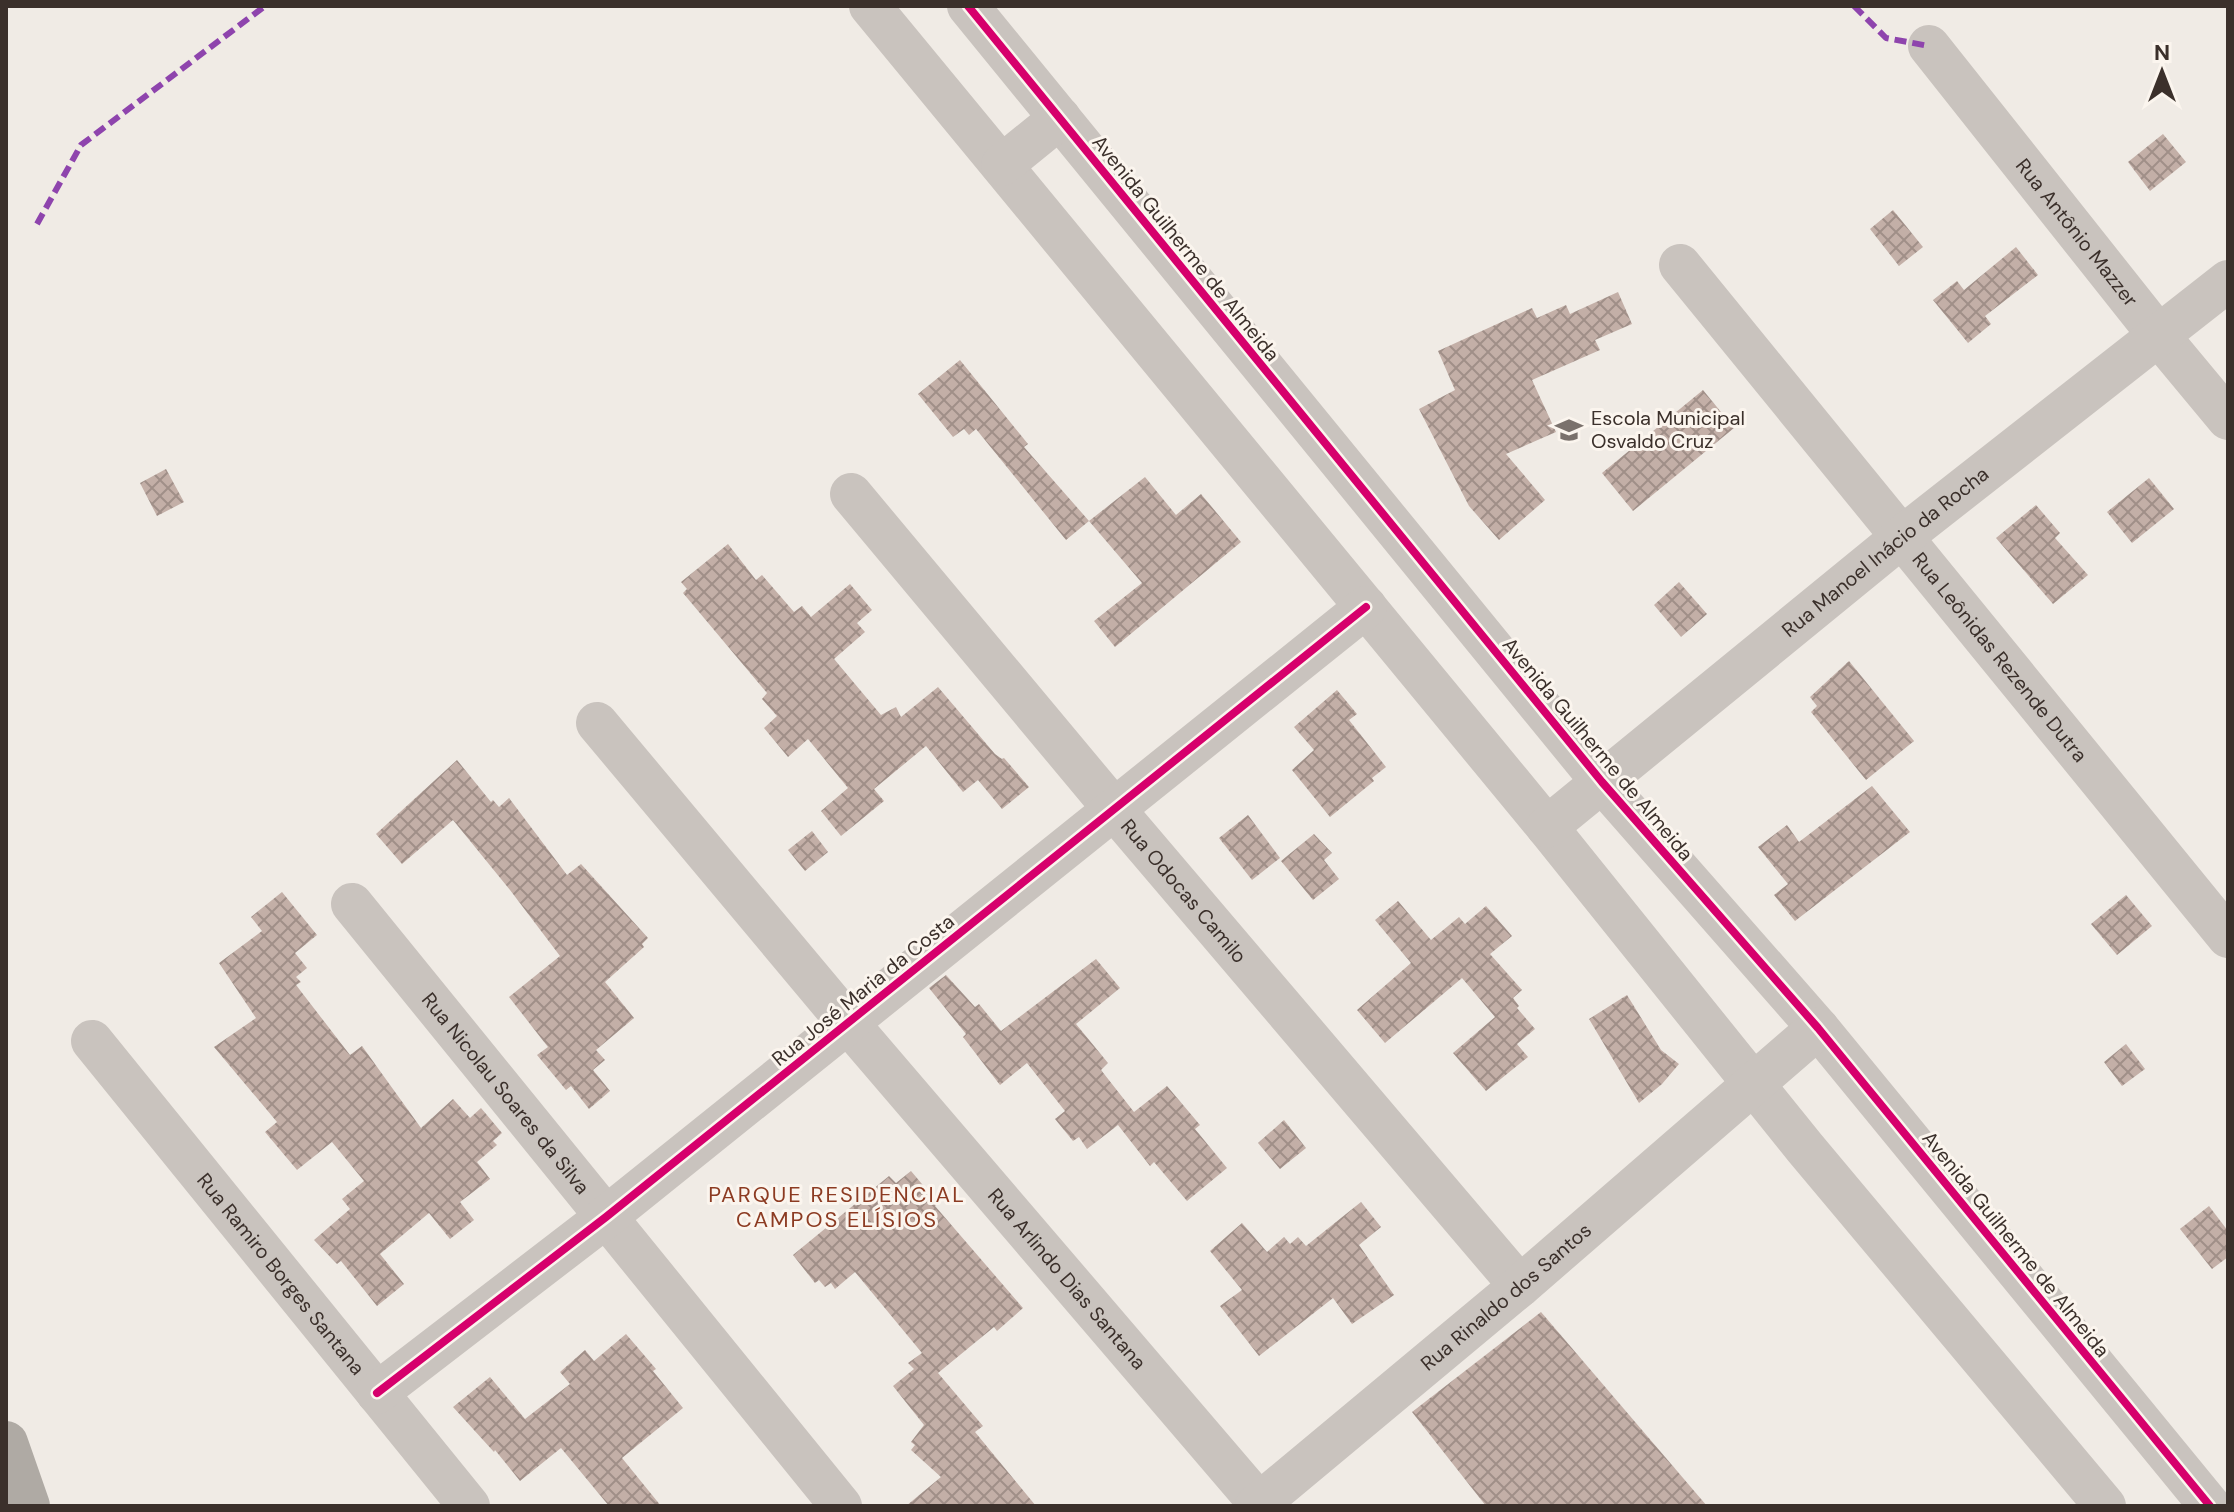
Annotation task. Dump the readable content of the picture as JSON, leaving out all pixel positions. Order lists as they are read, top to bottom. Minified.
{"streets":{"street":["Rua Antônio Mazzer","Avenida Guilherme de Almeida","Rua Manoel Inácio da Rocha","Rua Leônidas Rezende Dutra","Rua Odocas Camilo","Rua José Maria da Costa","Rua Nicolau Soares da Silva","Rua Ramiro Borges Santana","Rua Arlindo Dias Santana","Rua Rinaldo dos Santos"]},"crossings":[["Rua Antônio Mazzer","Rua Manoel Inácio da Rocha"],["Avenida Guilherme de Almeida","Rua Manoel Inácio da Rocha"],["Avenida Guilherme de Almeida","Rua Rinaldo dos Santos"],["Rua Manoel Inácio da Rocha","Rua Leônidas Rezende Dutra"],["Rua Odocas Camilo","Rua José Maria da Costa"],["Rua Odocas Camilo","Rua Rinaldo dos Santos"],["Rua José Maria da Costa","Rua Nicolau Soares da Silva"],["Rua José Maria da Costa","Rua Ramiro Borges Santana"],["Rua José Maria da Costa","Rua Arlindo Dias Santana"],["Rua Arlindo Dias Santana","Rua Rinaldo dos Santos"]],"districts":["PARQUE RESIDENCIAL CAMPOS ELÍSIOS"],"places":{"school or university":["Escola Municipal Osvaldo Cruz"]},"north":"top"}
